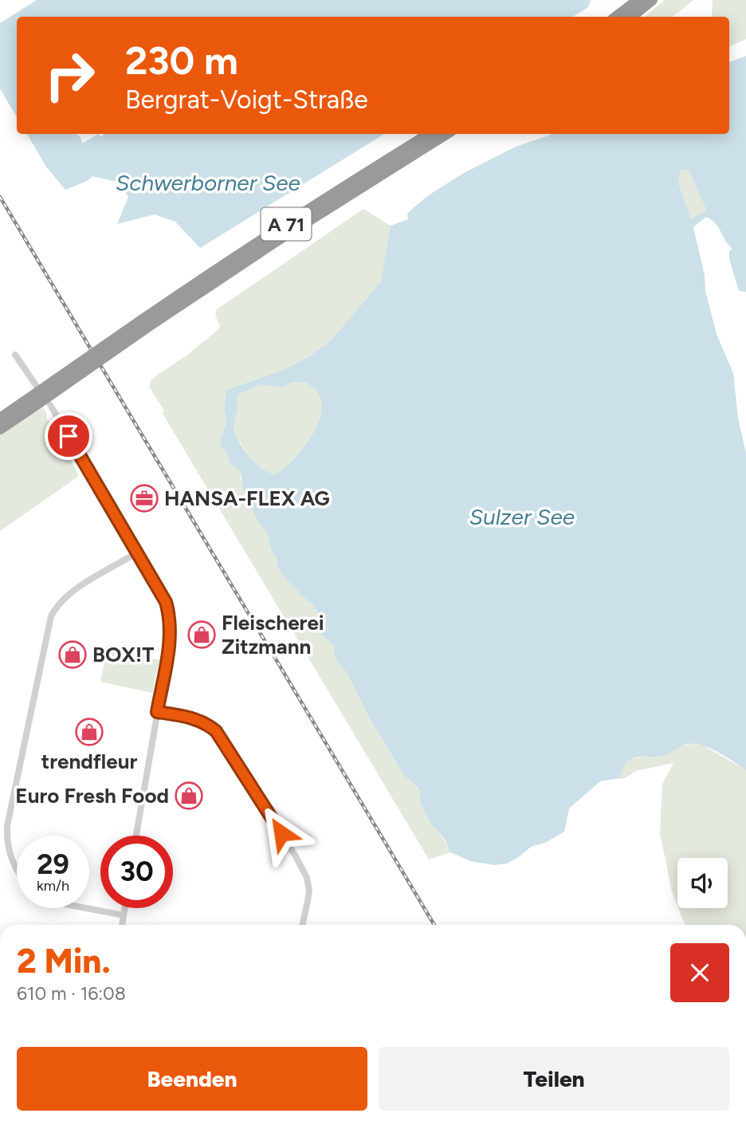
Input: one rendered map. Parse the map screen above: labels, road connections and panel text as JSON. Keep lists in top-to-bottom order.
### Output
{
  "streets": {
    "highway": ["A 71"]
  },
  "water": ["Schwerborner See", "Sulzer See"],
  "places": {
    "office": ["HANSA-FLEX AG"],
    "shop": [
      "Fleischerei Zitzmann",
      "BOX!T",
      "trendfleur",
      "Euro Fresh Food"
    ]
  },
  "page": {
    "turn": ["230 m", "Bergrat-Voigt-Straße"],
    "speed": "29 km/h",
    "limit": "30",
    "heading": ["2 Min.", "610 m · 16:08"],
    "buttons": ["Beenden", "Teilen"]
  }
}
